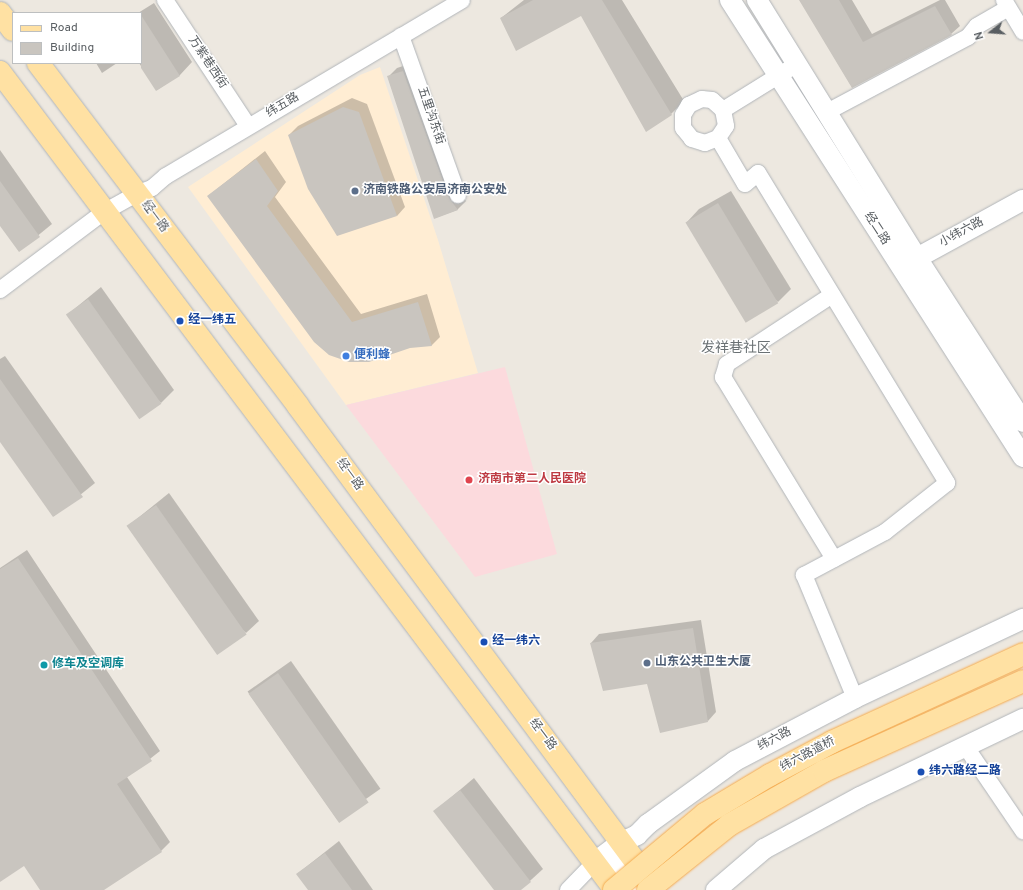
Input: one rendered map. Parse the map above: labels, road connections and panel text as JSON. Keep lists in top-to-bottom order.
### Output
{
  "streets": {
    "main road": ["经一路", "纬六路道桥"],
    "street": [
      "万紫巷西街",
      "纬五路",
      "五里沟东街",
      "经二路",
      "小纬六路",
      "纬六路"
    ]
  },
  "crossings": [
    ["万紫巷西街", "纬五路"],
    ["纬五路", "五里沟东街"],
    ["纬五路", "经一路"],
    ["经一路", "纬六路"],
    ["经二路", "小纬六路"]
  ],
  "districts": ["发祥巷社区"],
  "places": [
    "济南铁路公安局济南公安处",
    "经一纬五",
    "便利蜂",
    "济南市第二人民医院",
    "经一纬六",
    "山东公共卫生大厦",
    "修车及空调库",
    "纬六路经二路"
  ],
  "legend": ["Road", "Building"],
  "north": "left"
}
